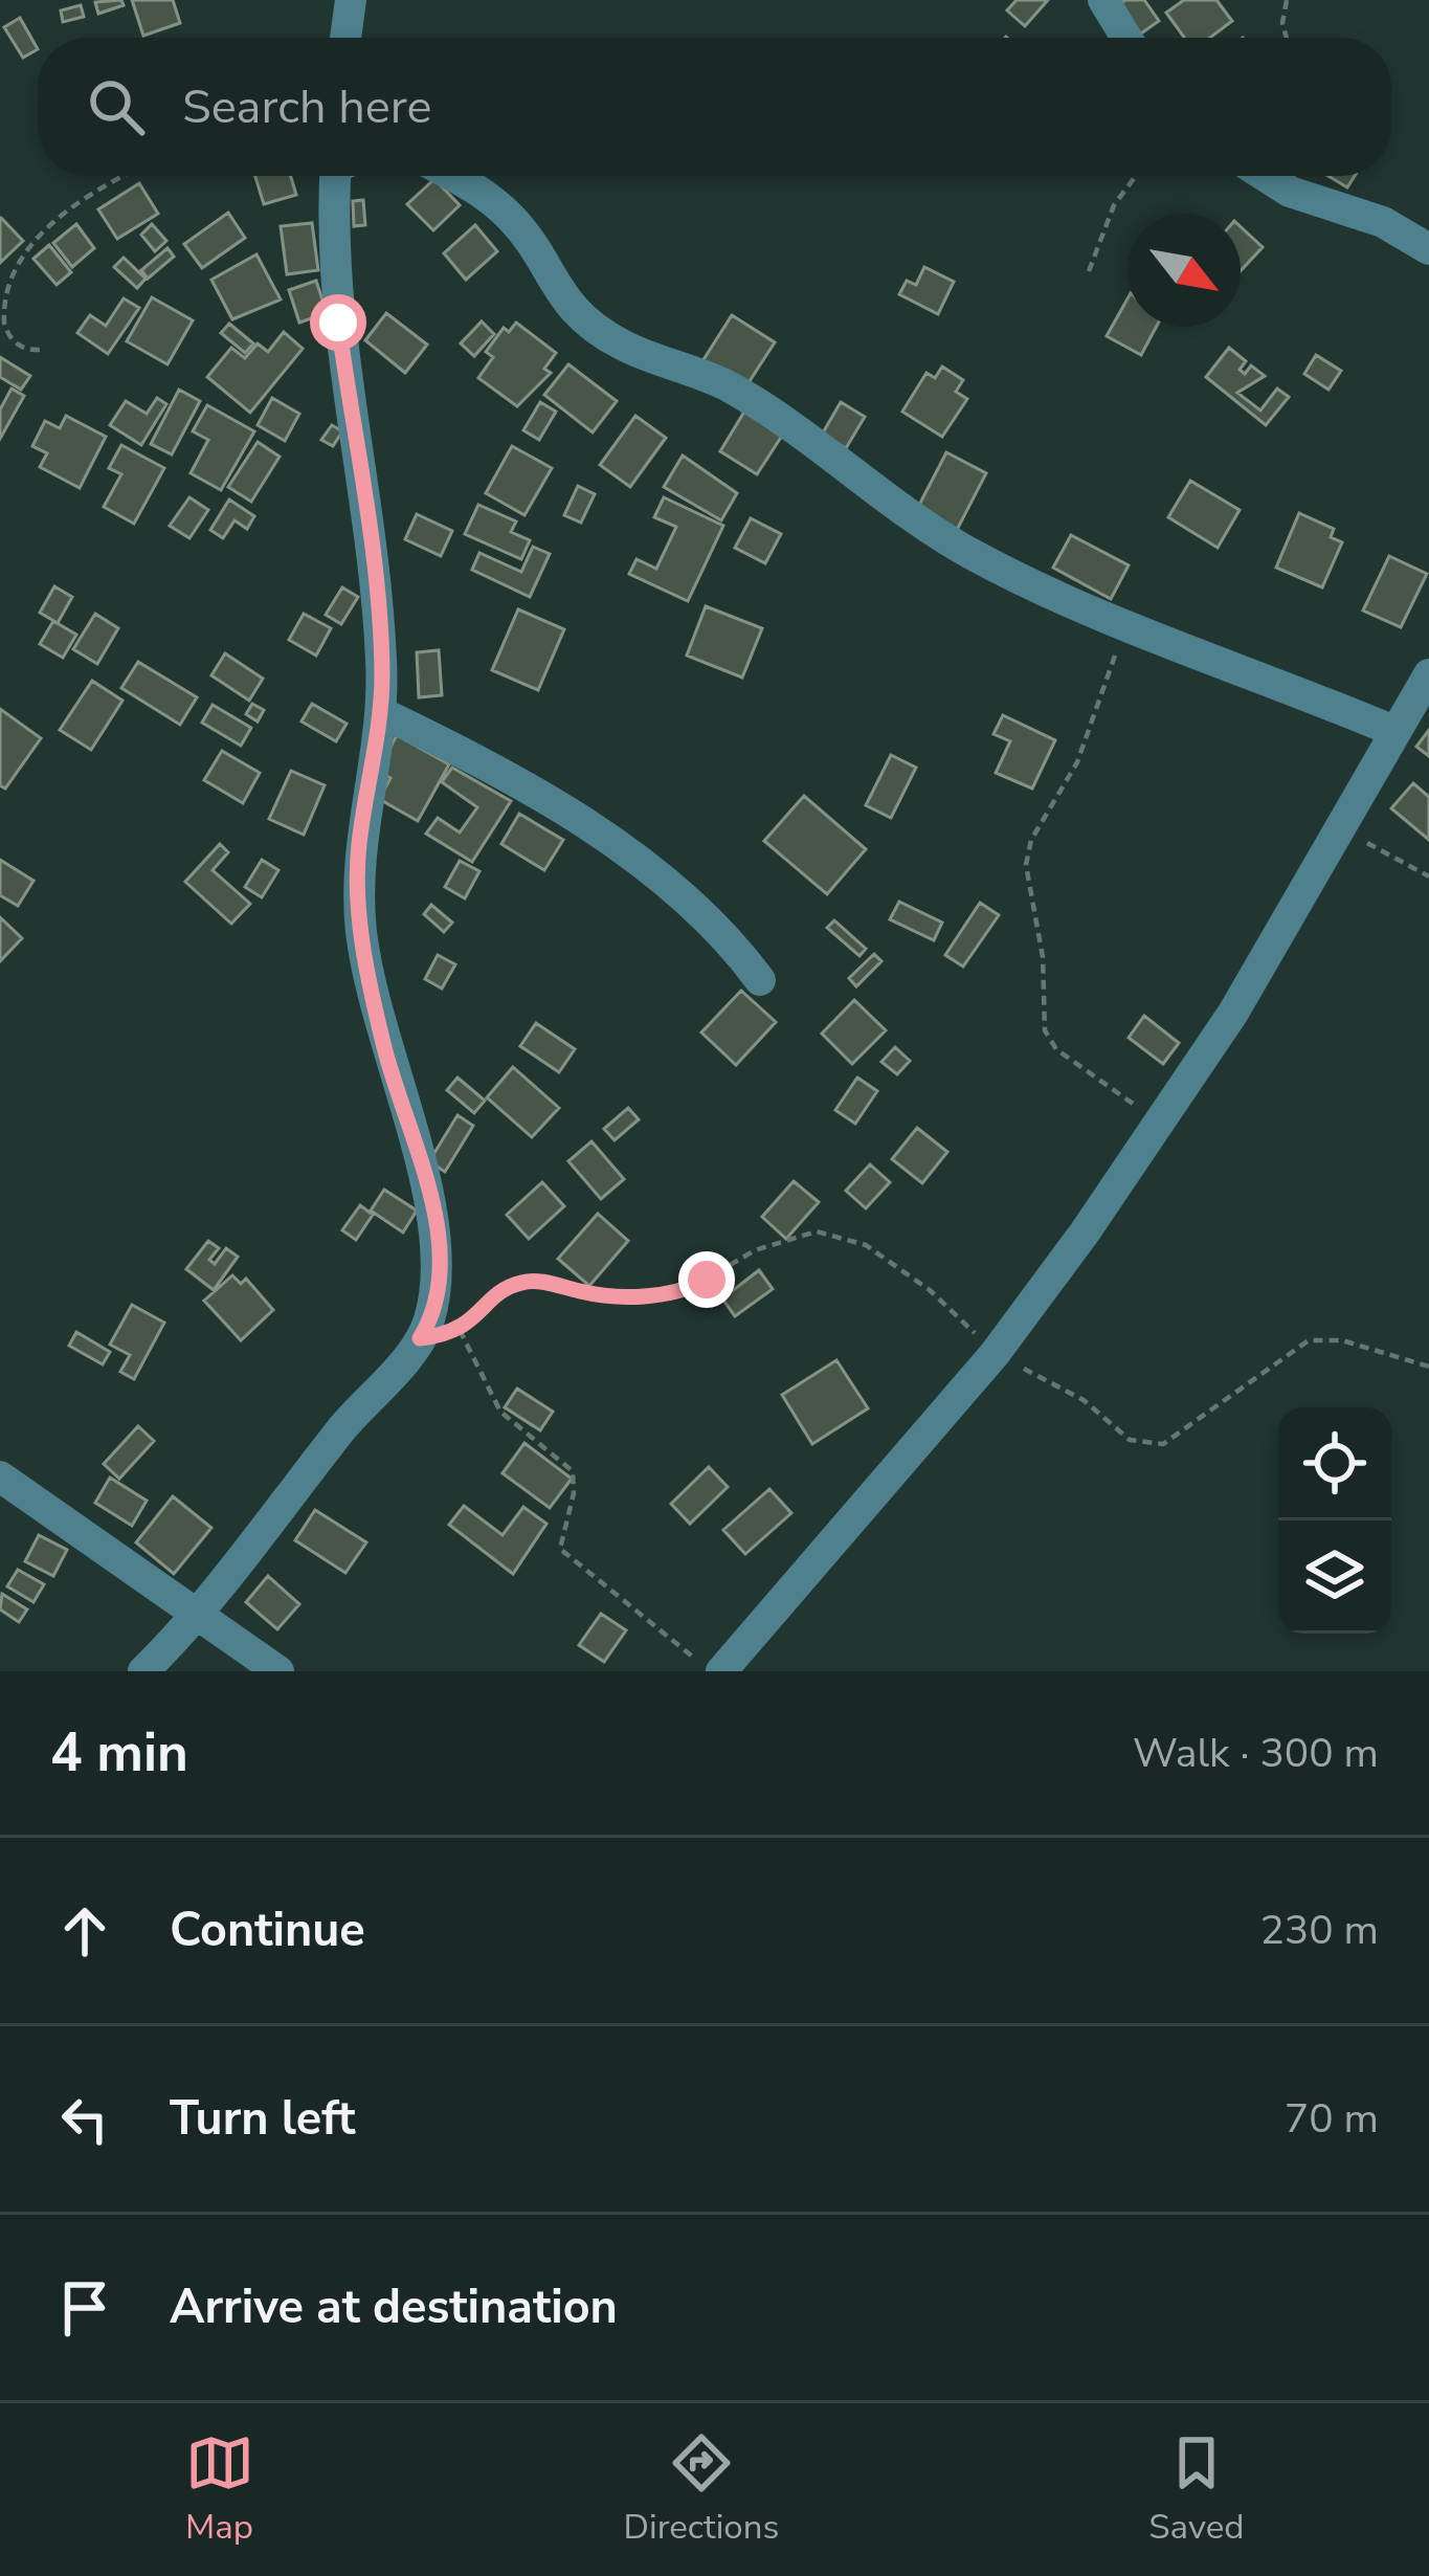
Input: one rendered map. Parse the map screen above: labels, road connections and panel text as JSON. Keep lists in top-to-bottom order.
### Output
{
  "north": "bottom right",
  "page": {
    "search": "Search here",
    "heading": ["4 min", "Walk · 300 m"],
    "list": [
      ["Continue", "230 m"],
      ["Turn left", "70 m"],
      "Arrive at destination"
    ],
    "nav": ["Map", "Directions", "Saved"]
  }
}
